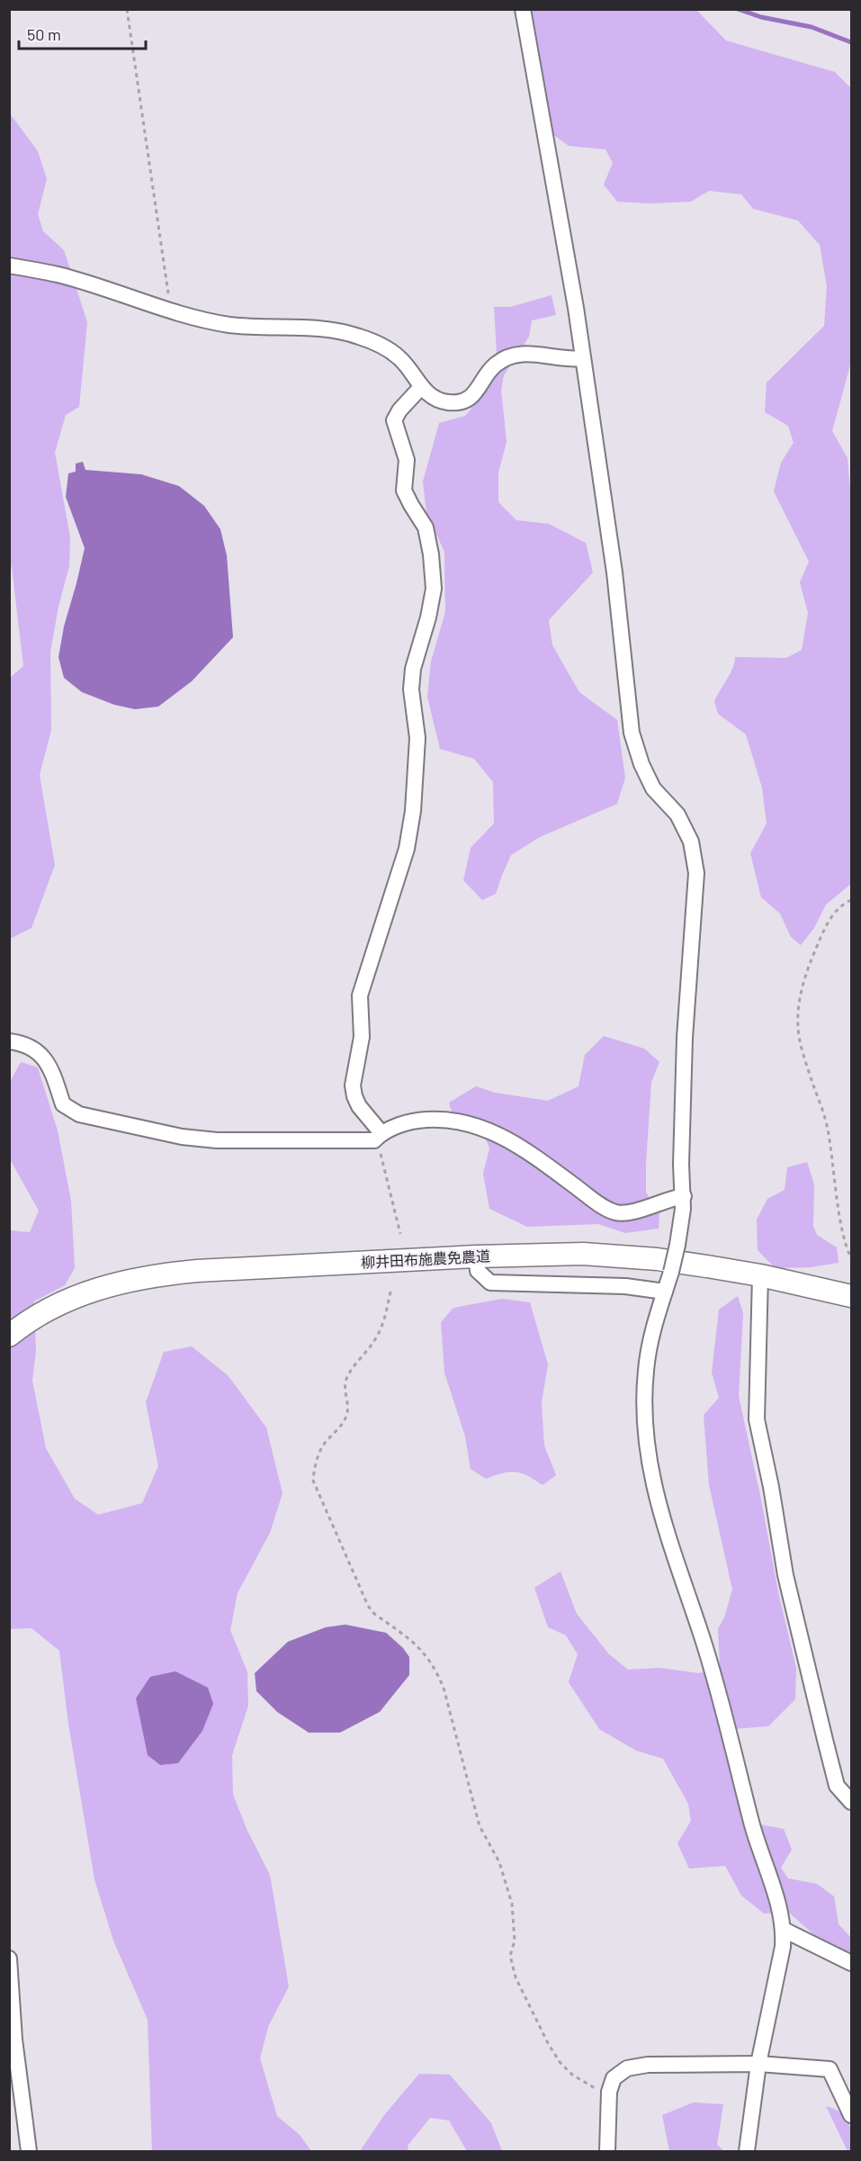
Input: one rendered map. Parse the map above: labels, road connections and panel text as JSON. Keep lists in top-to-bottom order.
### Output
{
  "streets": {
    "street": ["柳井田布施農免農道"]
  },
  "scale_bar": "50 m"
}
